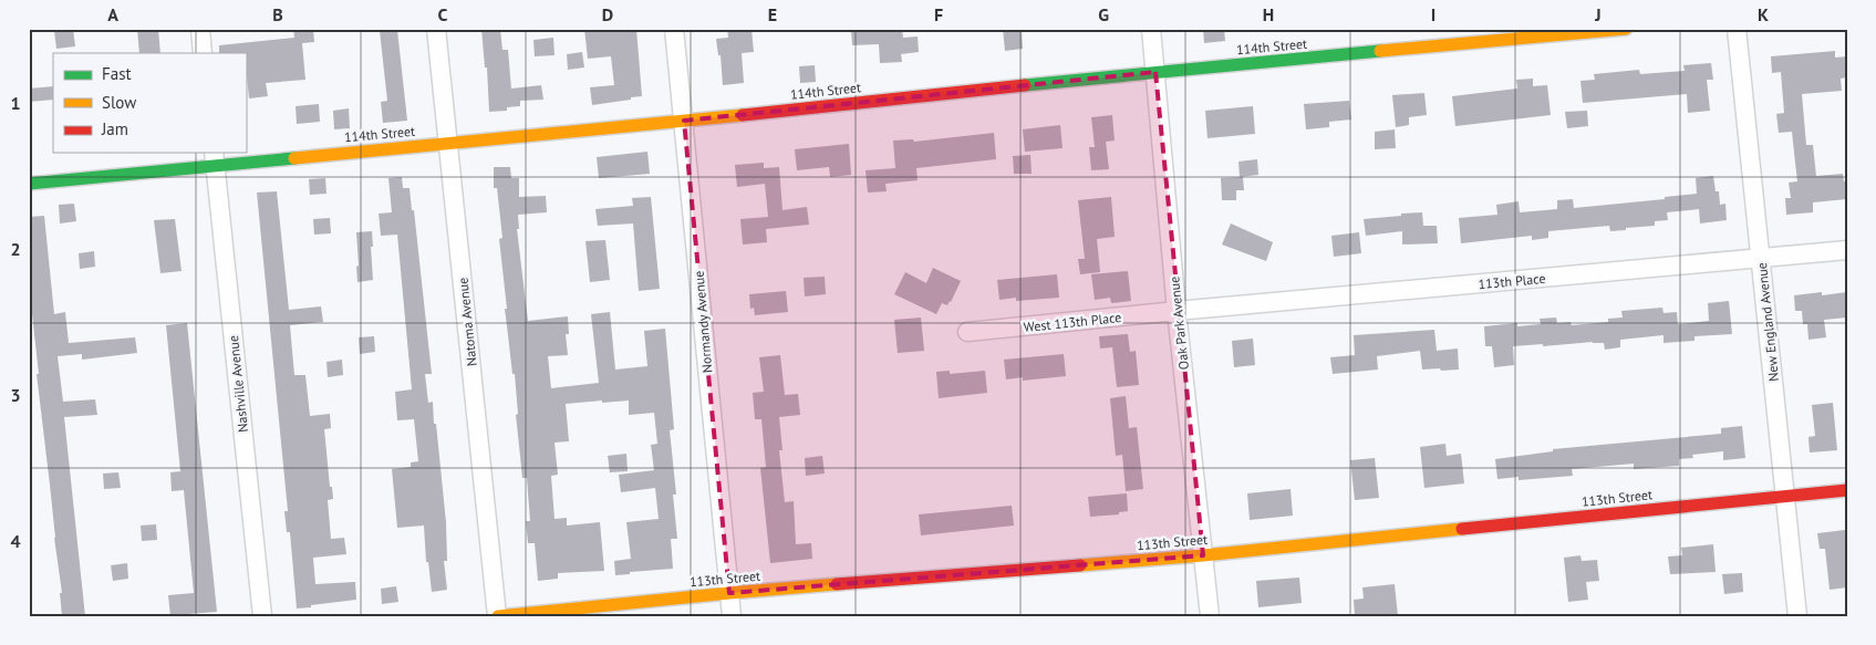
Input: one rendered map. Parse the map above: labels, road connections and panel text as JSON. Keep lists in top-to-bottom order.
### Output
{
  "streets": {
    "street": [
      "114th Street",
      "113th Place",
      "Natoma Avenue",
      "Normandy Avenue",
      "West 113th Place",
      "New England Avenue",
      "Oak Park Avenue",
      "Nashville Avenue",
      "113th Street"
    ]
  },
  "crossings": [
    ["114th Street", "Natoma Avenue"],
    ["114th Street", "Normandy Avenue"],
    ["114th Street", "Oak Park Avenue"],
    ["114th Street", "Nashville Avenue"],
    ["113th Place", "West 113th Place"],
    ["113th Place", "New England Avenue"],
    ["113th Place", "Oak Park Avenue"],
    ["Natoma Avenue", "113th Street"],
    ["Normandy Avenue", "113th Street"],
    ["West 113th Place", "Oak Park Avenue"],
    ["New England Avenue", "113th Street"],
    ["Oak Park Avenue", "113th Street"]
  ],
  "legend": ["Fast", "Slow", "Jam"],
  "grid": {
    "columns": [
      "A",
      "B",
      "C",
      "D",
      "E",
      "F",
      "G",
      "H",
      "I",
      "J",
      "K"
    ],
    "rows": [
      "1",
      "2",
      "3",
      "4"
    ]
  }
}
